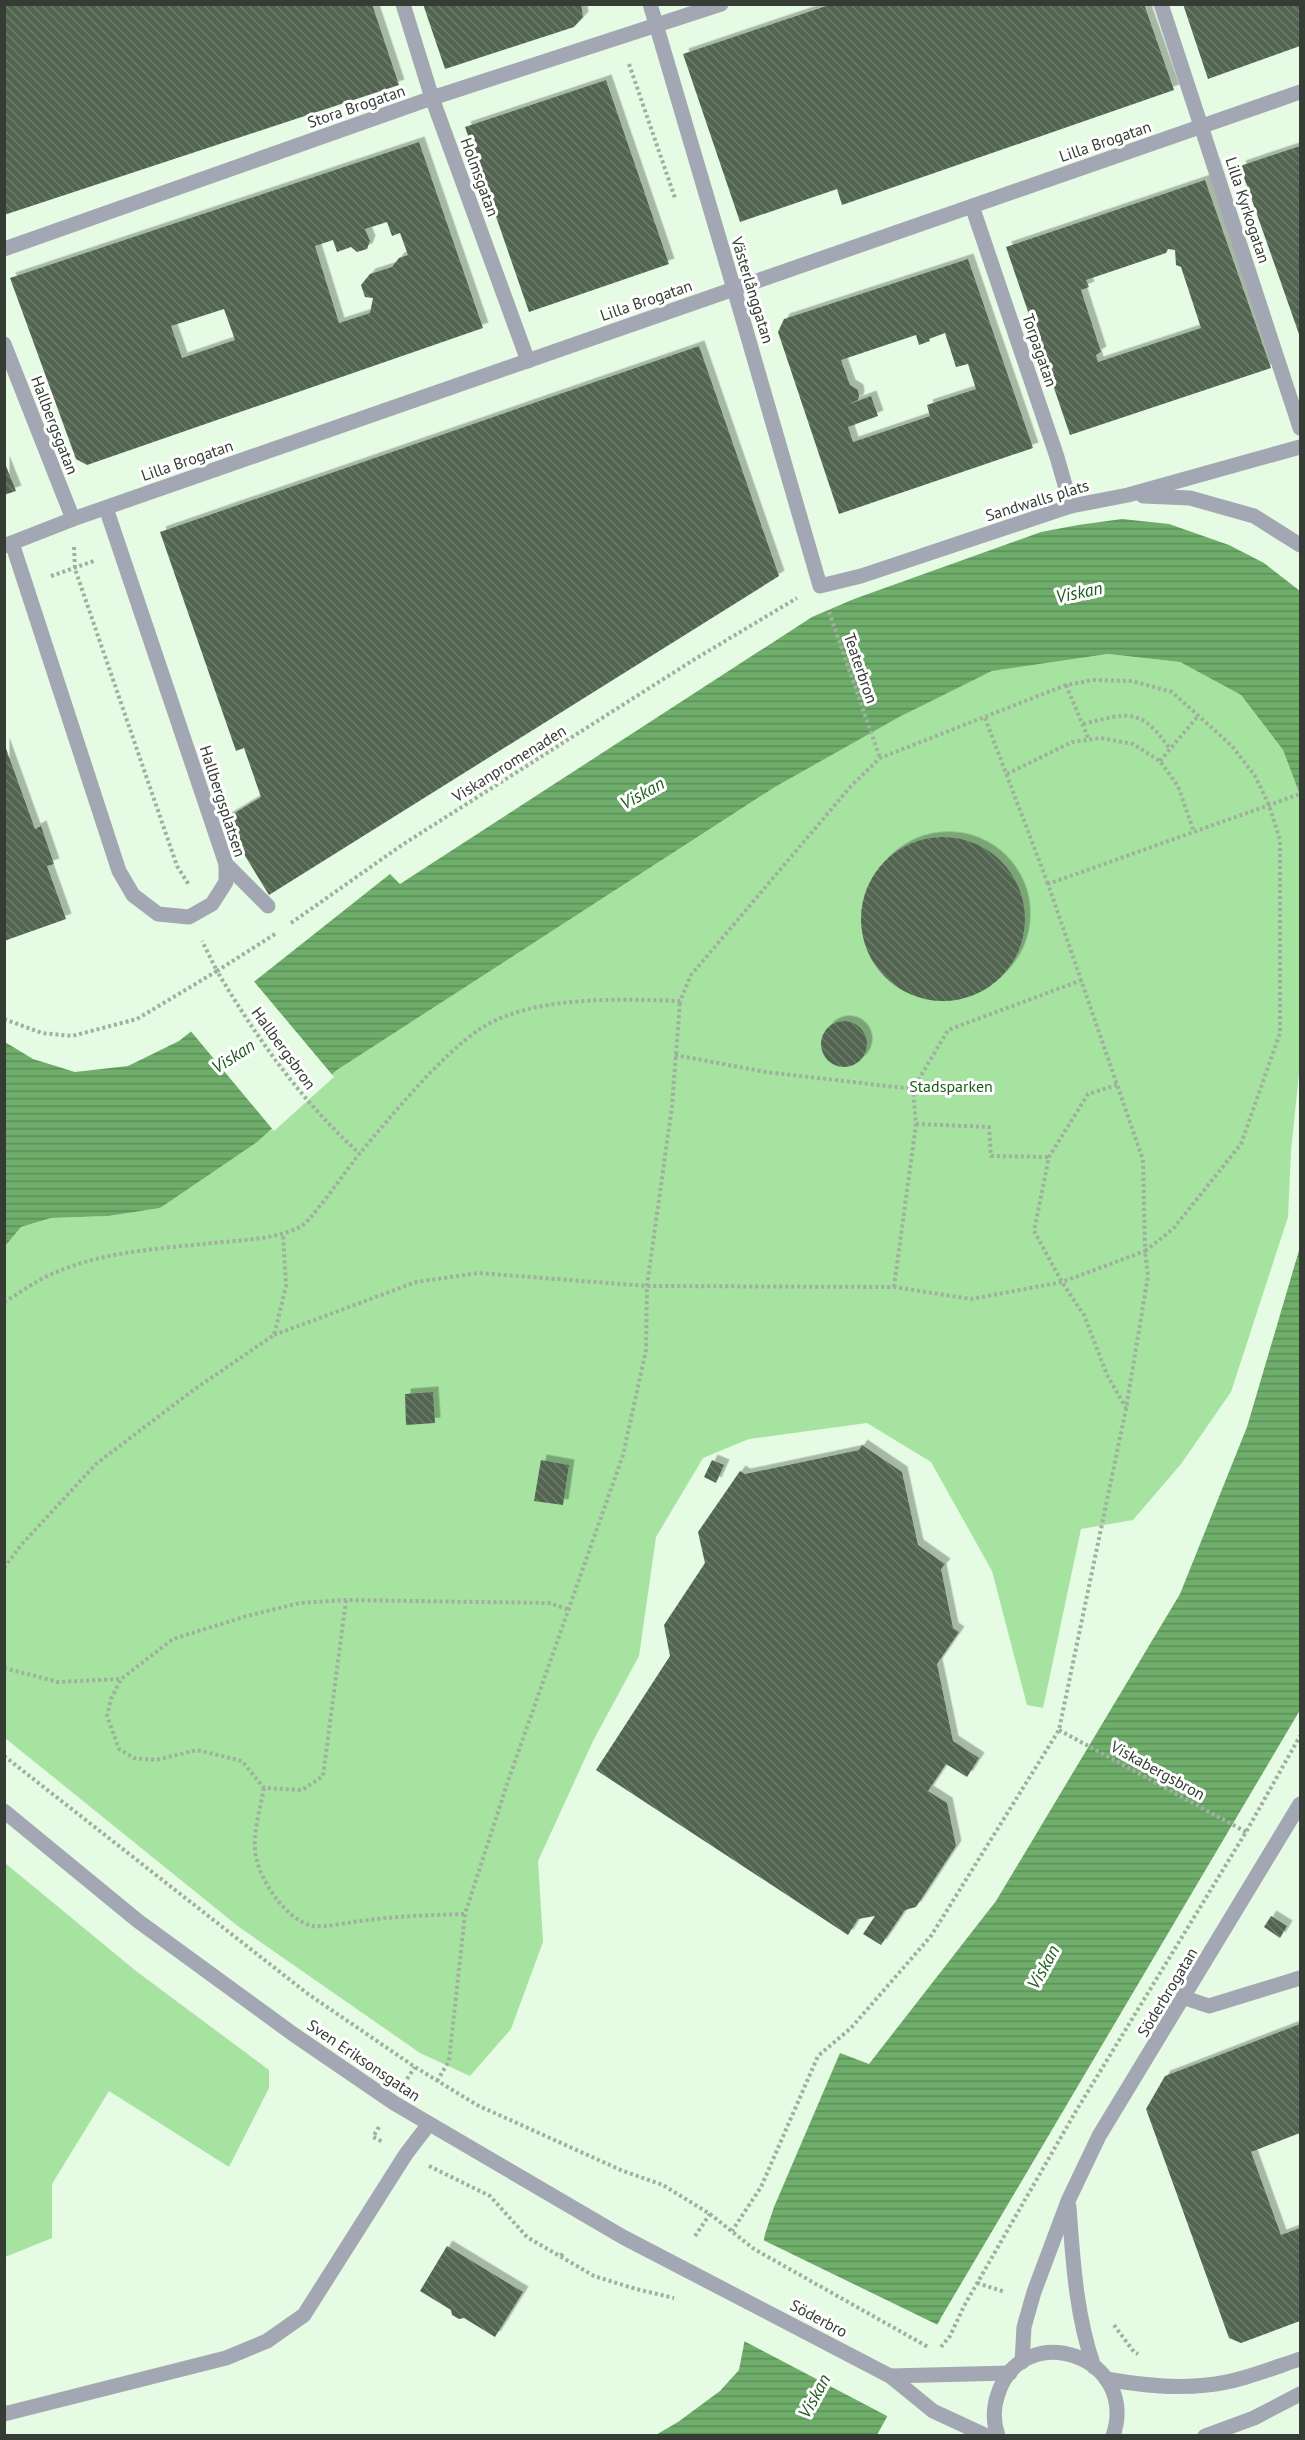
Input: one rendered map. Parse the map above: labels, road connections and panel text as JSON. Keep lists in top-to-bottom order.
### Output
{
  "streets": {
    "street": [
      "Stora Brogatan",
      "Lilla Brogatan",
      "Holmsgatan",
      "Lilla Kyrkogatan",
      "Västerlånggatan",
      "Torpagatan",
      "Hallbergsgatan",
      "Sandwalls plats",
      "Hallbergsplatsen",
      "Söderbrogatan",
      "Sven Eriksonsgatan",
      "Söderbro"
    ],
    "path": [
      "Teaterbron",
      "Viskanpromenaden",
      "Hallbergsbron",
      "Viskabergsbron"
    ]
  },
  "crossings": [
    ["Stora Brogatan", "Holmsgatan"],
    ["Stora Brogatan", "Västerlånggatan"],
    ["Lilla Brogatan", "Holmsgatan"],
    ["Lilla Brogatan", "Lilla Kyrkogatan"],
    ["Lilla Brogatan", "Västerlånggatan"],
    ["Lilla Brogatan", "Torpagatan"],
    ["Lilla Brogatan", "Hallbergsgatan"],
    ["Lilla Brogatan", "Hallbergsplatsen"],
    ["Västerlånggatan", "Sandwalls plats"],
    ["Västerlånggatan", "Teaterbron"],
    ["Västerlånggatan", "Viskanpromenaden"],
    ["Torpagatan", "Sandwalls plats"],
    ["Sandwalls plats", "Teaterbron"],
    ["Sandwalls plats", "Viskanpromenaden"],
    ["Teaterbron", "Viskanpromenaden"],
    ["Sven Eriksonsgatan", "Söderbro"]
  ],
  "water": ["Viskan"],
  "parks": ["Stadsparken"]
}
